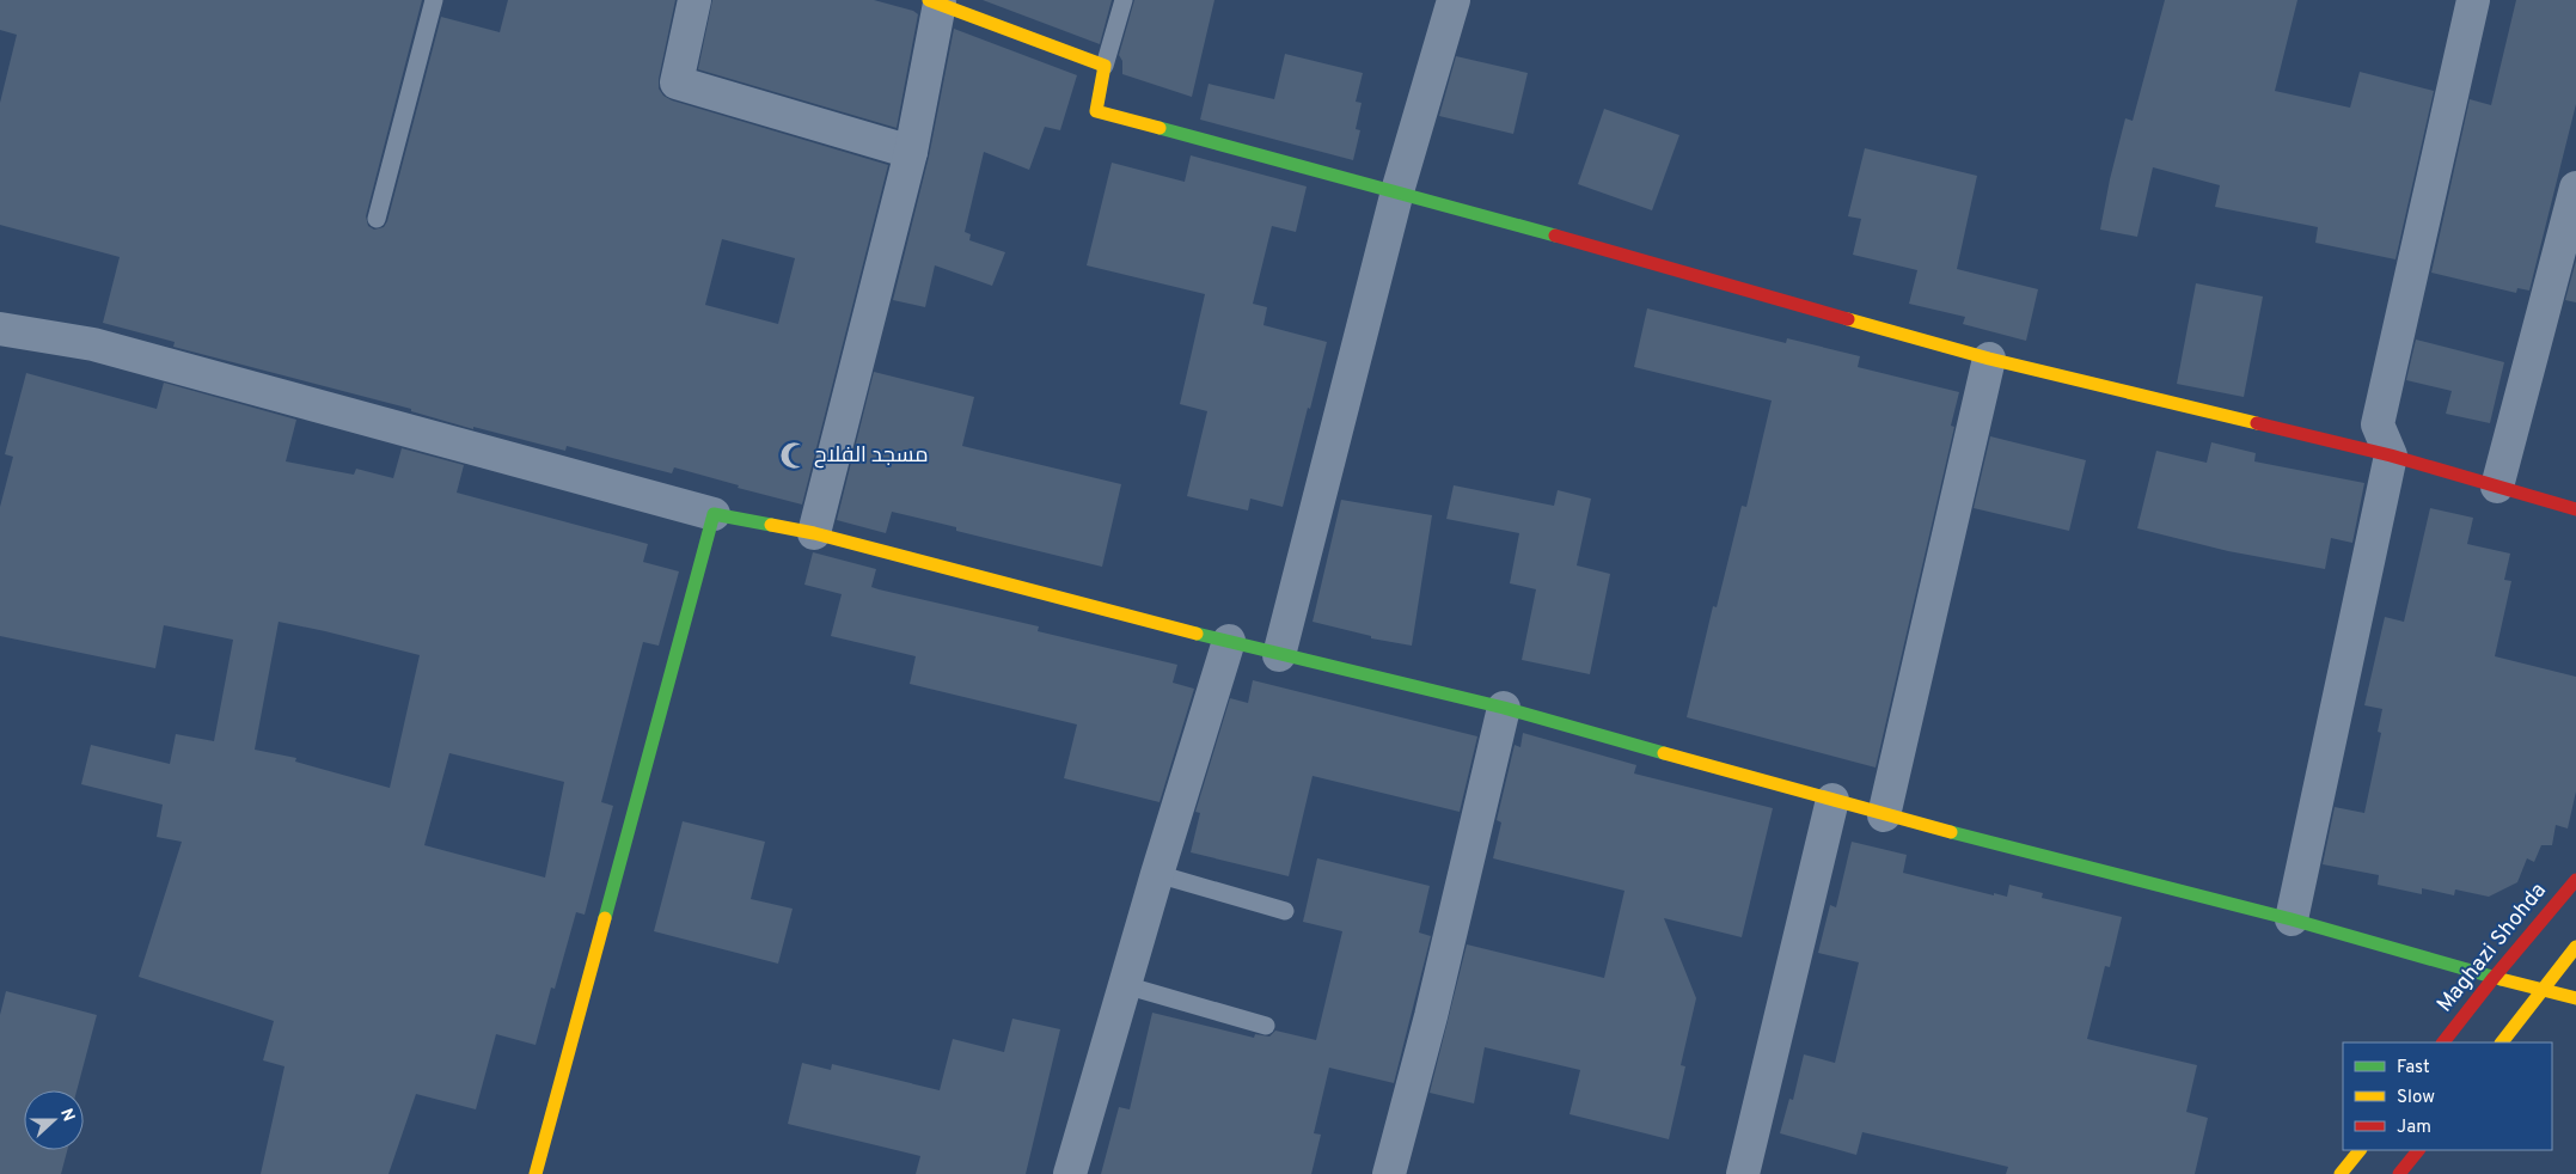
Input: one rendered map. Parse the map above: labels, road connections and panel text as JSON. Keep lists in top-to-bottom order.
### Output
{
  "streets": {
    "street": ["Maghazi Shohda"]
  },
  "places": {
    "mosque": ["مسجد الفلاح"]
  },
  "legend": ["Fast", "Slow", "Jam"],
  "north": "right"
}
